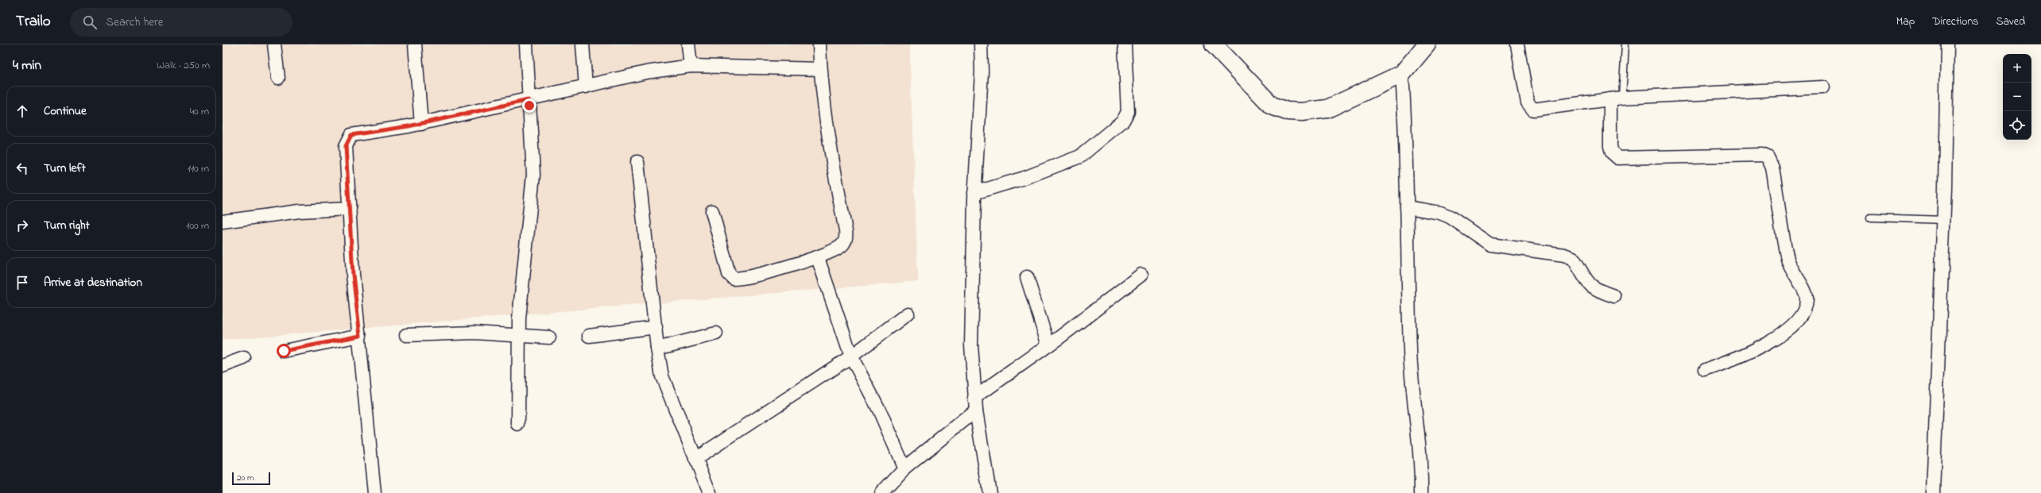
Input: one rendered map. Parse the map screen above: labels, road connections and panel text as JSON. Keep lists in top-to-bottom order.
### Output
{
  "scale_bar": "20 m",
  "page": {
    "header": "Trailo",
    "search": "Search here",
    "nav": ["Map", "Directions", "Saved"],
    "heading": ["4 min", "Walk · 250 m"],
    "map_buttons": ["+", "−"],
    "list": [
      ["Continue", "40 m"],
      ["Turn left", "110 m"],
      ["Turn right", "100 m"],
      "Arrive at destination"
    ],
    "scale": "20 m"
  }
}
